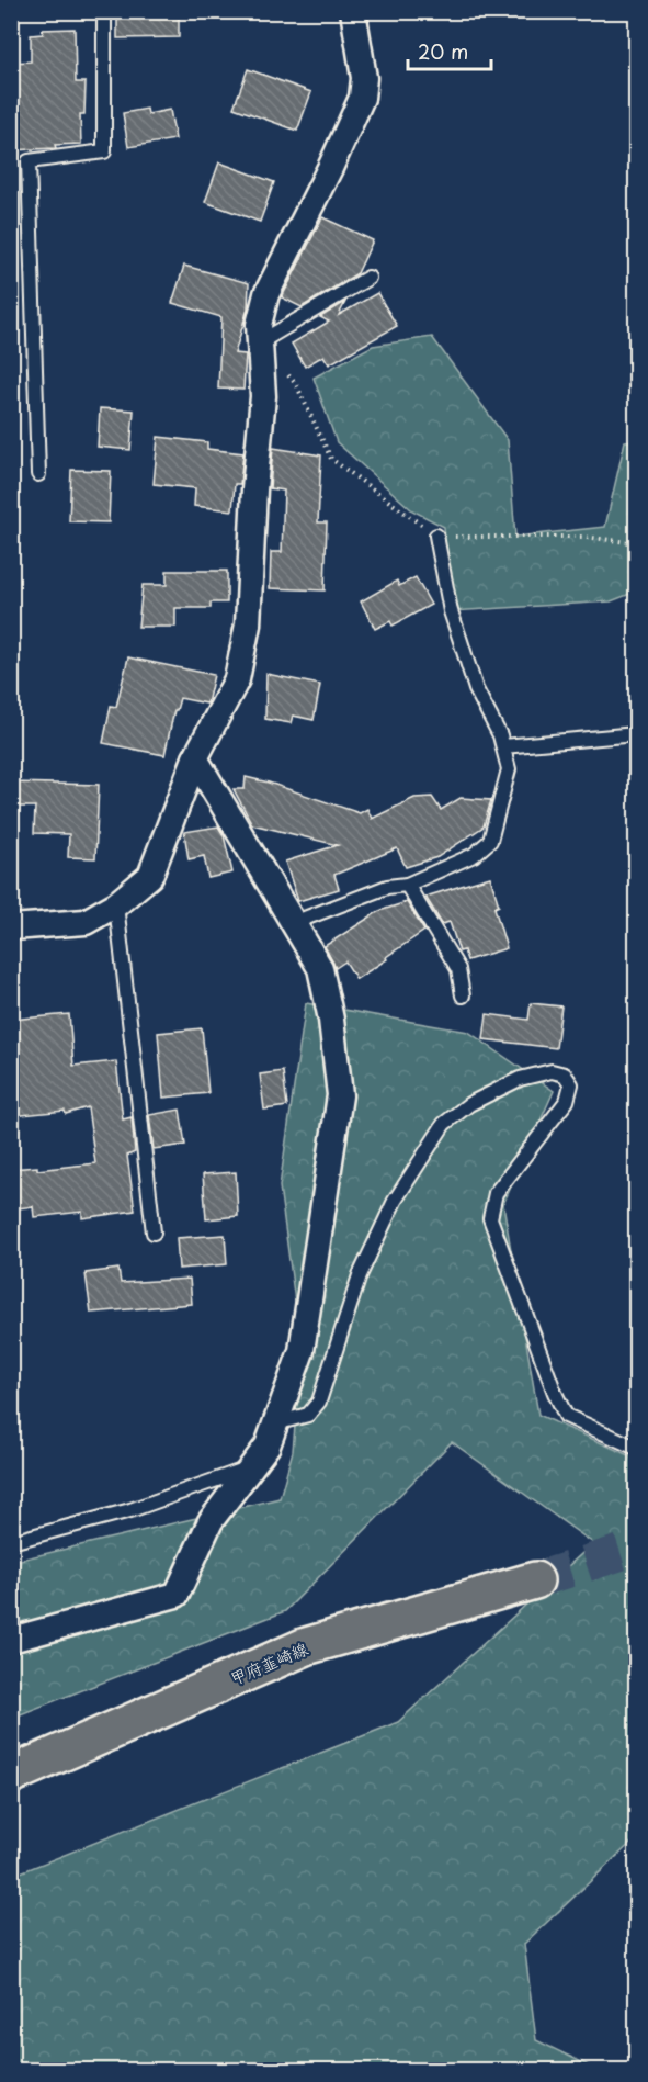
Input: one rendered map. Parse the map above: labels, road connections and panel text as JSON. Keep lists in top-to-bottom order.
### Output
{
  "streets": {
    "main road": ["甲府韮崎線"]
  },
  "scale_bar": "20 m"
}
